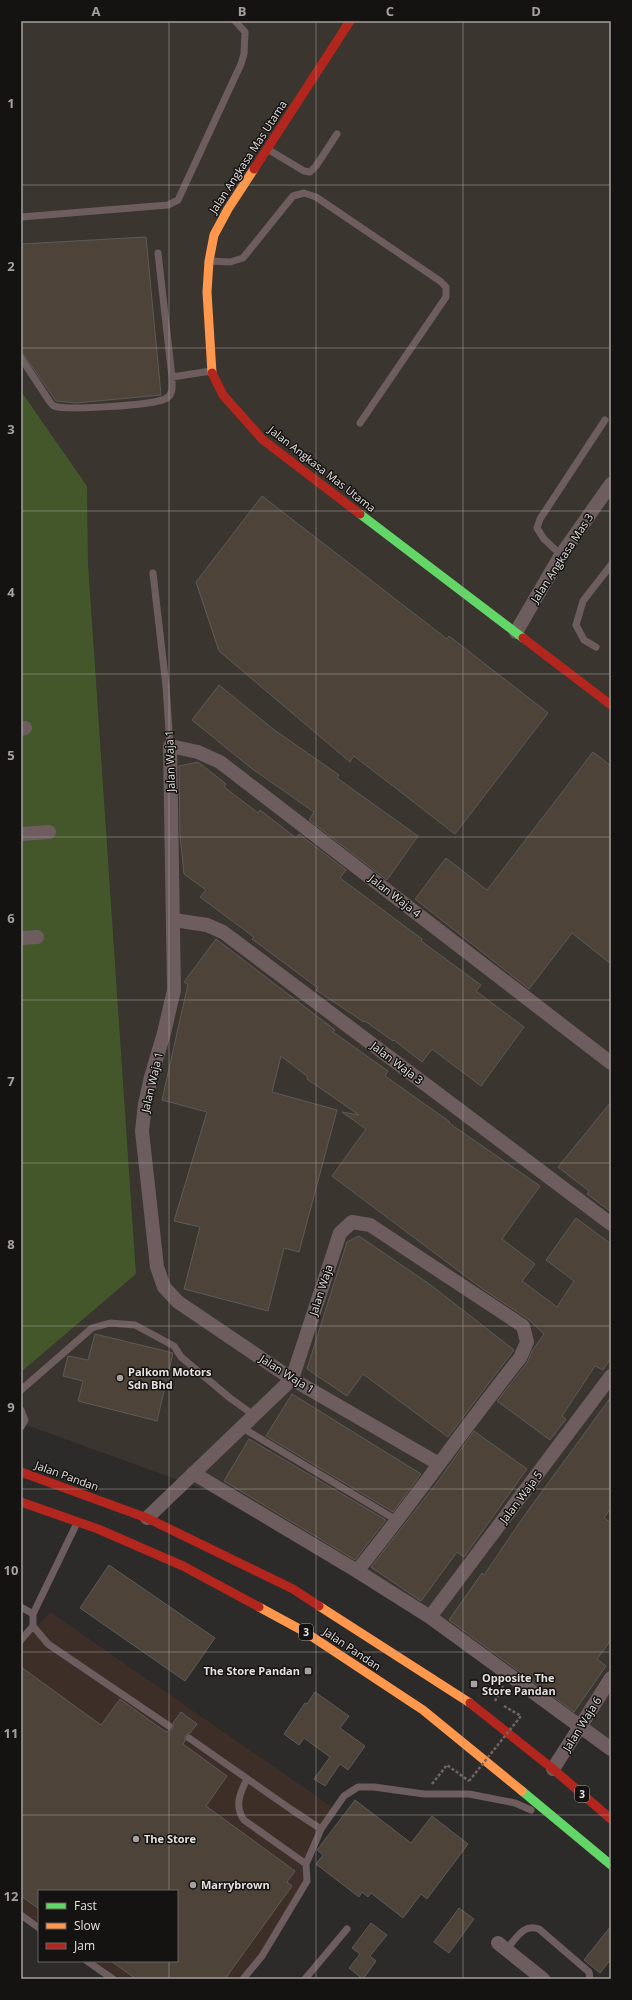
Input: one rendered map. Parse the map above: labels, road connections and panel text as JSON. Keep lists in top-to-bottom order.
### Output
{
  "streets": {
    "main road": ["Jalan Angkasa Mas Utama", "Jalan Pandan", "3"],
    "street": [
      "Jalan Angkasa Mas 3",
      "Jalan Waja 1",
      "Jalan Waja 4",
      "Jalan Waja 3",
      "Jalan Waja",
      "Jalan Waja 5",
      "Jalan Waja 6"
    ]
  },
  "crossings": [
    ["Jalan Angkasa Mas Utama", "Jalan Angkasa Mas 3"],
    ["Jalan Waja 1", "Jalan Waja 4"],
    ["Jalan Waja 1", "Jalan Waja 3"],
    ["Jalan Waja 1", "Jalan Waja"],
    ["Jalan Waja", "Jalan Pandan"],
    ["Jalan Pandan", "Jalan Waja 6"]
  ],
  "places": {
    "other": ["Palkom Motors Sdn Bhd", "The Store", "Marrybrown"],
    "transit": ["The Store Pandan", "Opposite The Store Pandan"]
  },
  "legend": ["Fast", "Slow", "Jam"],
  "grid": {
    "columns": [
      "A",
      "B",
      "C",
      "D"
    ],
    "rows": [
      "1",
      "2",
      "3",
      "4",
      "5",
      "6",
      "7",
      "8",
      "9",
      "10",
      "11",
      "12"
    ]
  }
}
